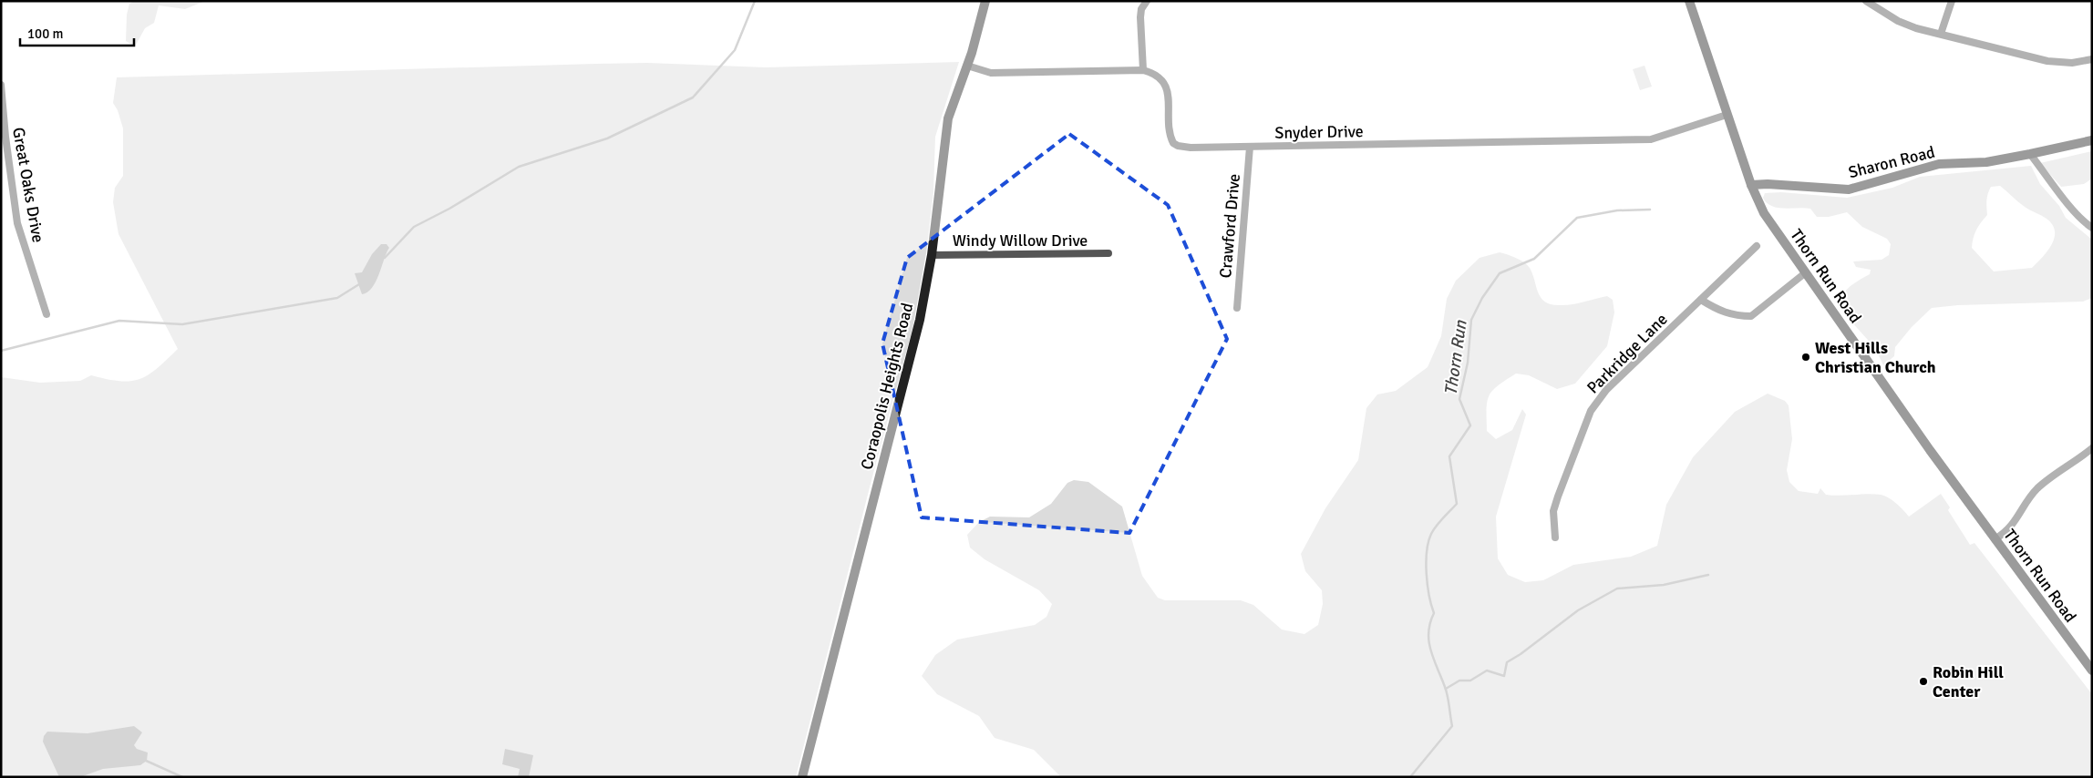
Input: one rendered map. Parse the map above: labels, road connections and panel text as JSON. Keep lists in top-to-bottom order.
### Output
{
  "streets": {
    "street": [
      "Snyder Drive",
      "Sharon Road",
      "Great Oaks Drive",
      "Crawford Drive",
      "Windy Willow Drive",
      "Thorn Run Road",
      "Parkridge Lane",
      "Coraopolis Heights Road"
    ]
  },
  "crossings": [
    ["Snyder Drive", "Crawford Drive"],
    ["Snyder Drive", "Thorn Run Road"],
    ["Sharon Road", "Thorn Run Road"],
    ["Windy Willow Drive", "Coraopolis Heights Road"]
  ],
  "water": ["Thorn Run"],
  "places": ["West Hills Christian Church", "Robin Hill Center"],
  "scale_bar": "100 m"
}
